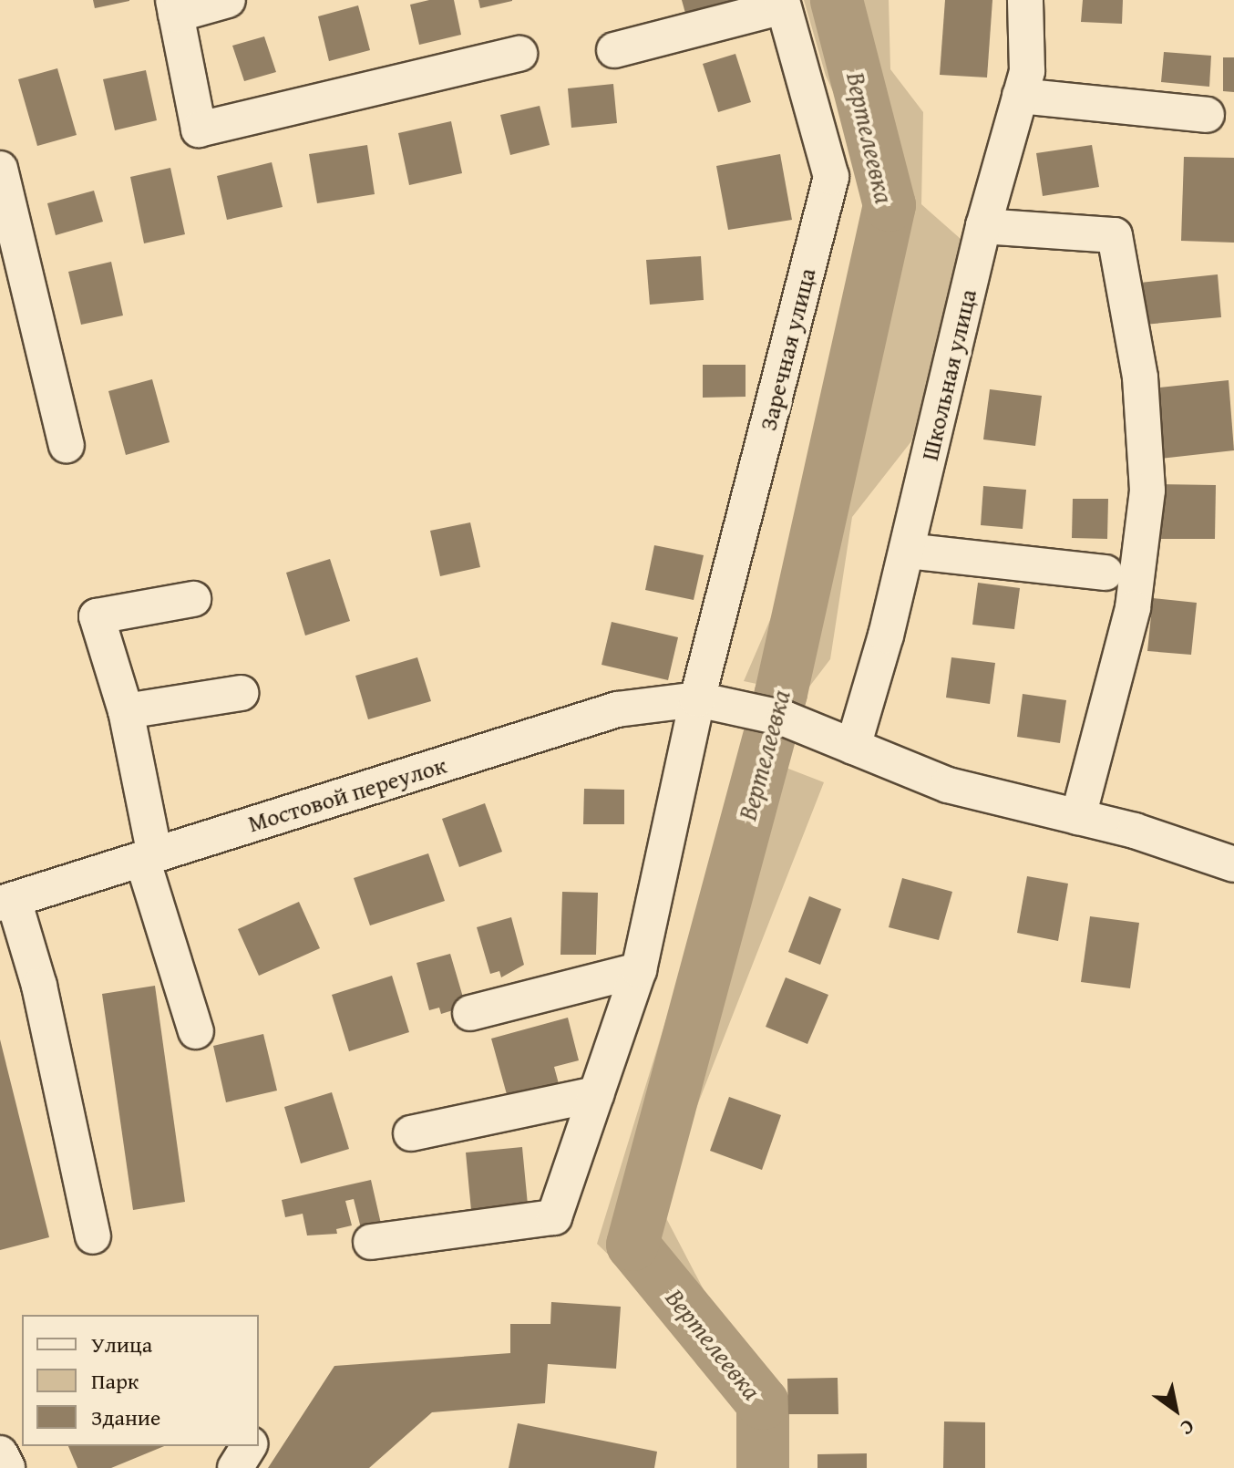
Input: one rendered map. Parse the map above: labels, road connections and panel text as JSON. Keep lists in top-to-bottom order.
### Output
{
  "streets": {
    "street": ["Заречная улица", "Школьная улица", "Мостовой переулок"]
  },
  "crossings": [
    ["Заречная улица", "Мостовой переулок"],
    ["Школьная улица", "Мостовой переулок"]
  ],
  "water": ["Вертелеевка"],
  "legend": ["Улица", "Парк", "Здание"],
  "north": "bottom right"
}
